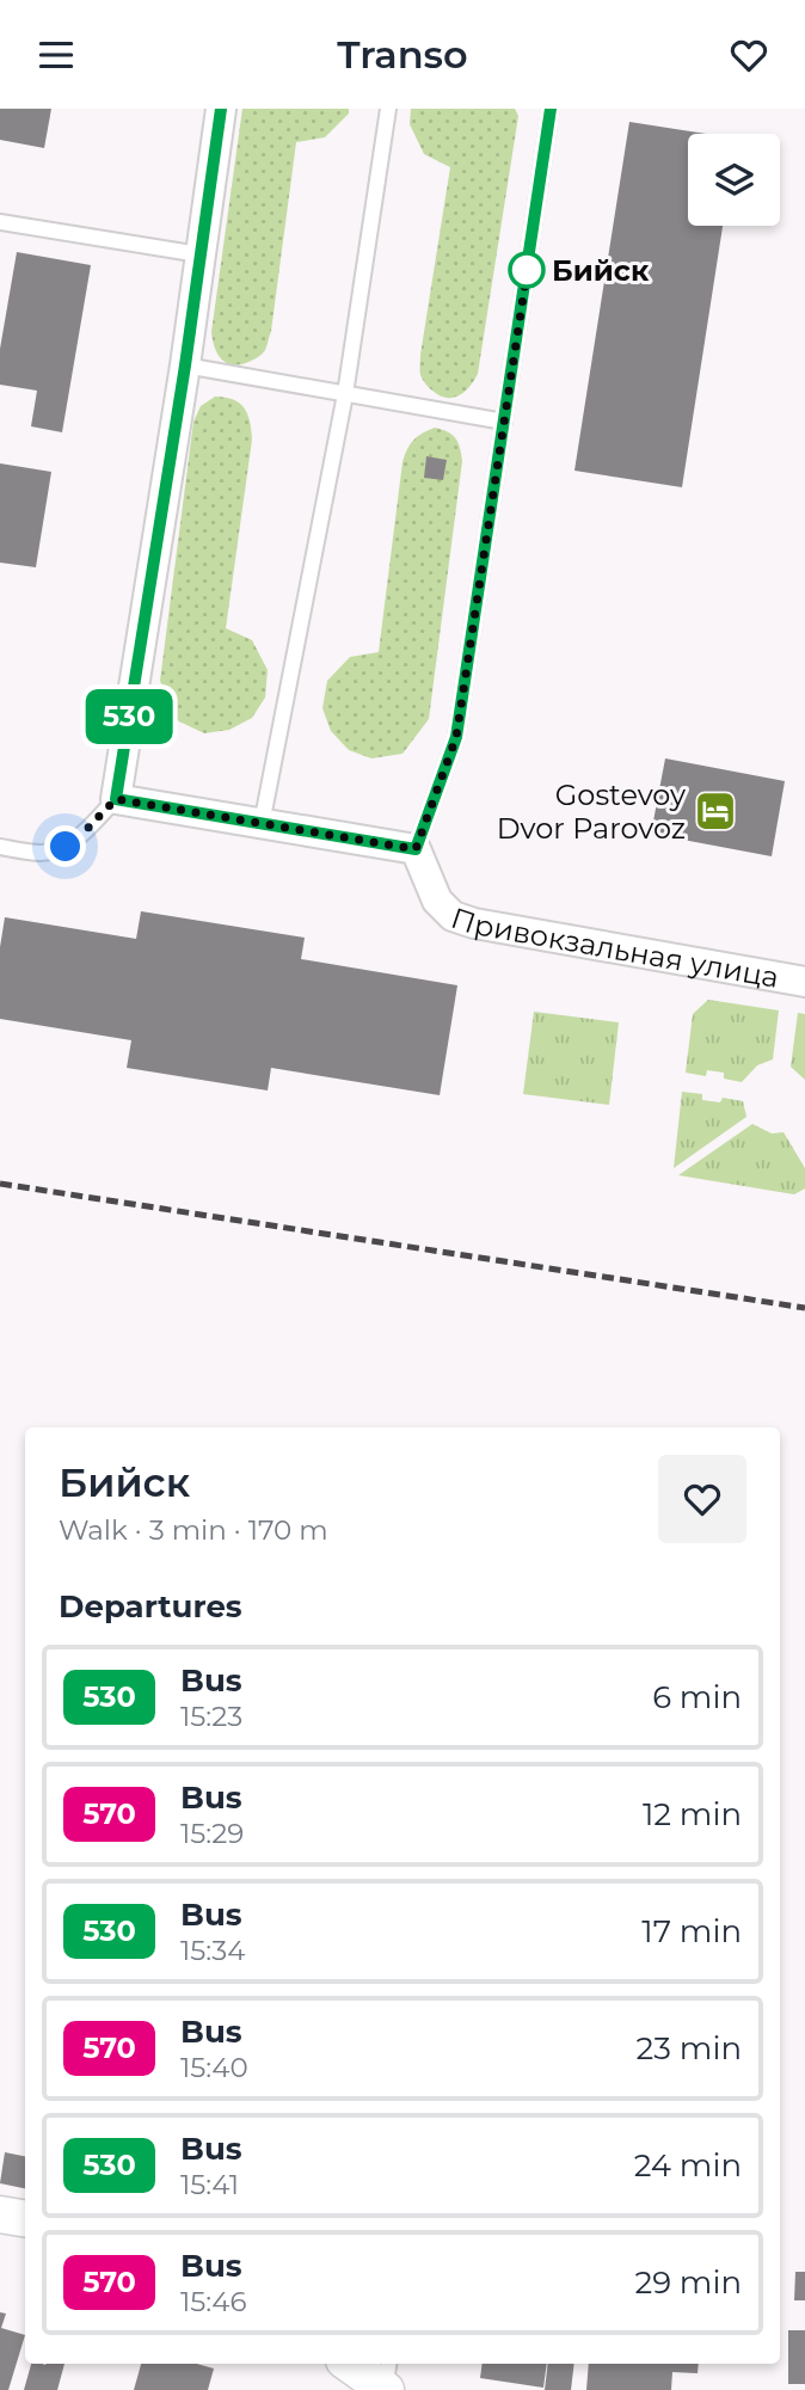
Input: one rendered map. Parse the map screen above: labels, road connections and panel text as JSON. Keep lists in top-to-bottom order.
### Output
{
  "streets": {
    "street": ["Привокзальная улица"]
  },
  "places": {
    "other": ["Бийск"],
    "hotel": ["Gostevoy Dvor Parovoz"]
  },
  "lines": ["bus line 530"],
  "page": {
    "header": "Transo",
    "on_map": "530",
    "heading": [
      ["Бийск", "Walk · 3 min · 170 m"],
      "Departures"
    ],
    "list": [
      {
        "mark": "530",
        "name": "Bus",
        "note": "15:23",
        "value": "6 min"
      },
      {
        "mark": "570",
        "name": "Bus",
        "note": "15:29",
        "value": "12 min"
      },
      {
        "mark": "530",
        "name": "Bus",
        "note": "15:34",
        "value": "17 min"
      },
      {
        "mark": "570",
        "name": "Bus",
        "note": "15:40",
        "value": "23 min"
      },
      {
        "mark": "530",
        "name": "Bus",
        "note": "15:41",
        "value": "24 min"
      },
      {
        "mark": "570",
        "name": "Bus",
        "note": "15:46",
        "value": "29 min"
      }
    ]
  }
}
